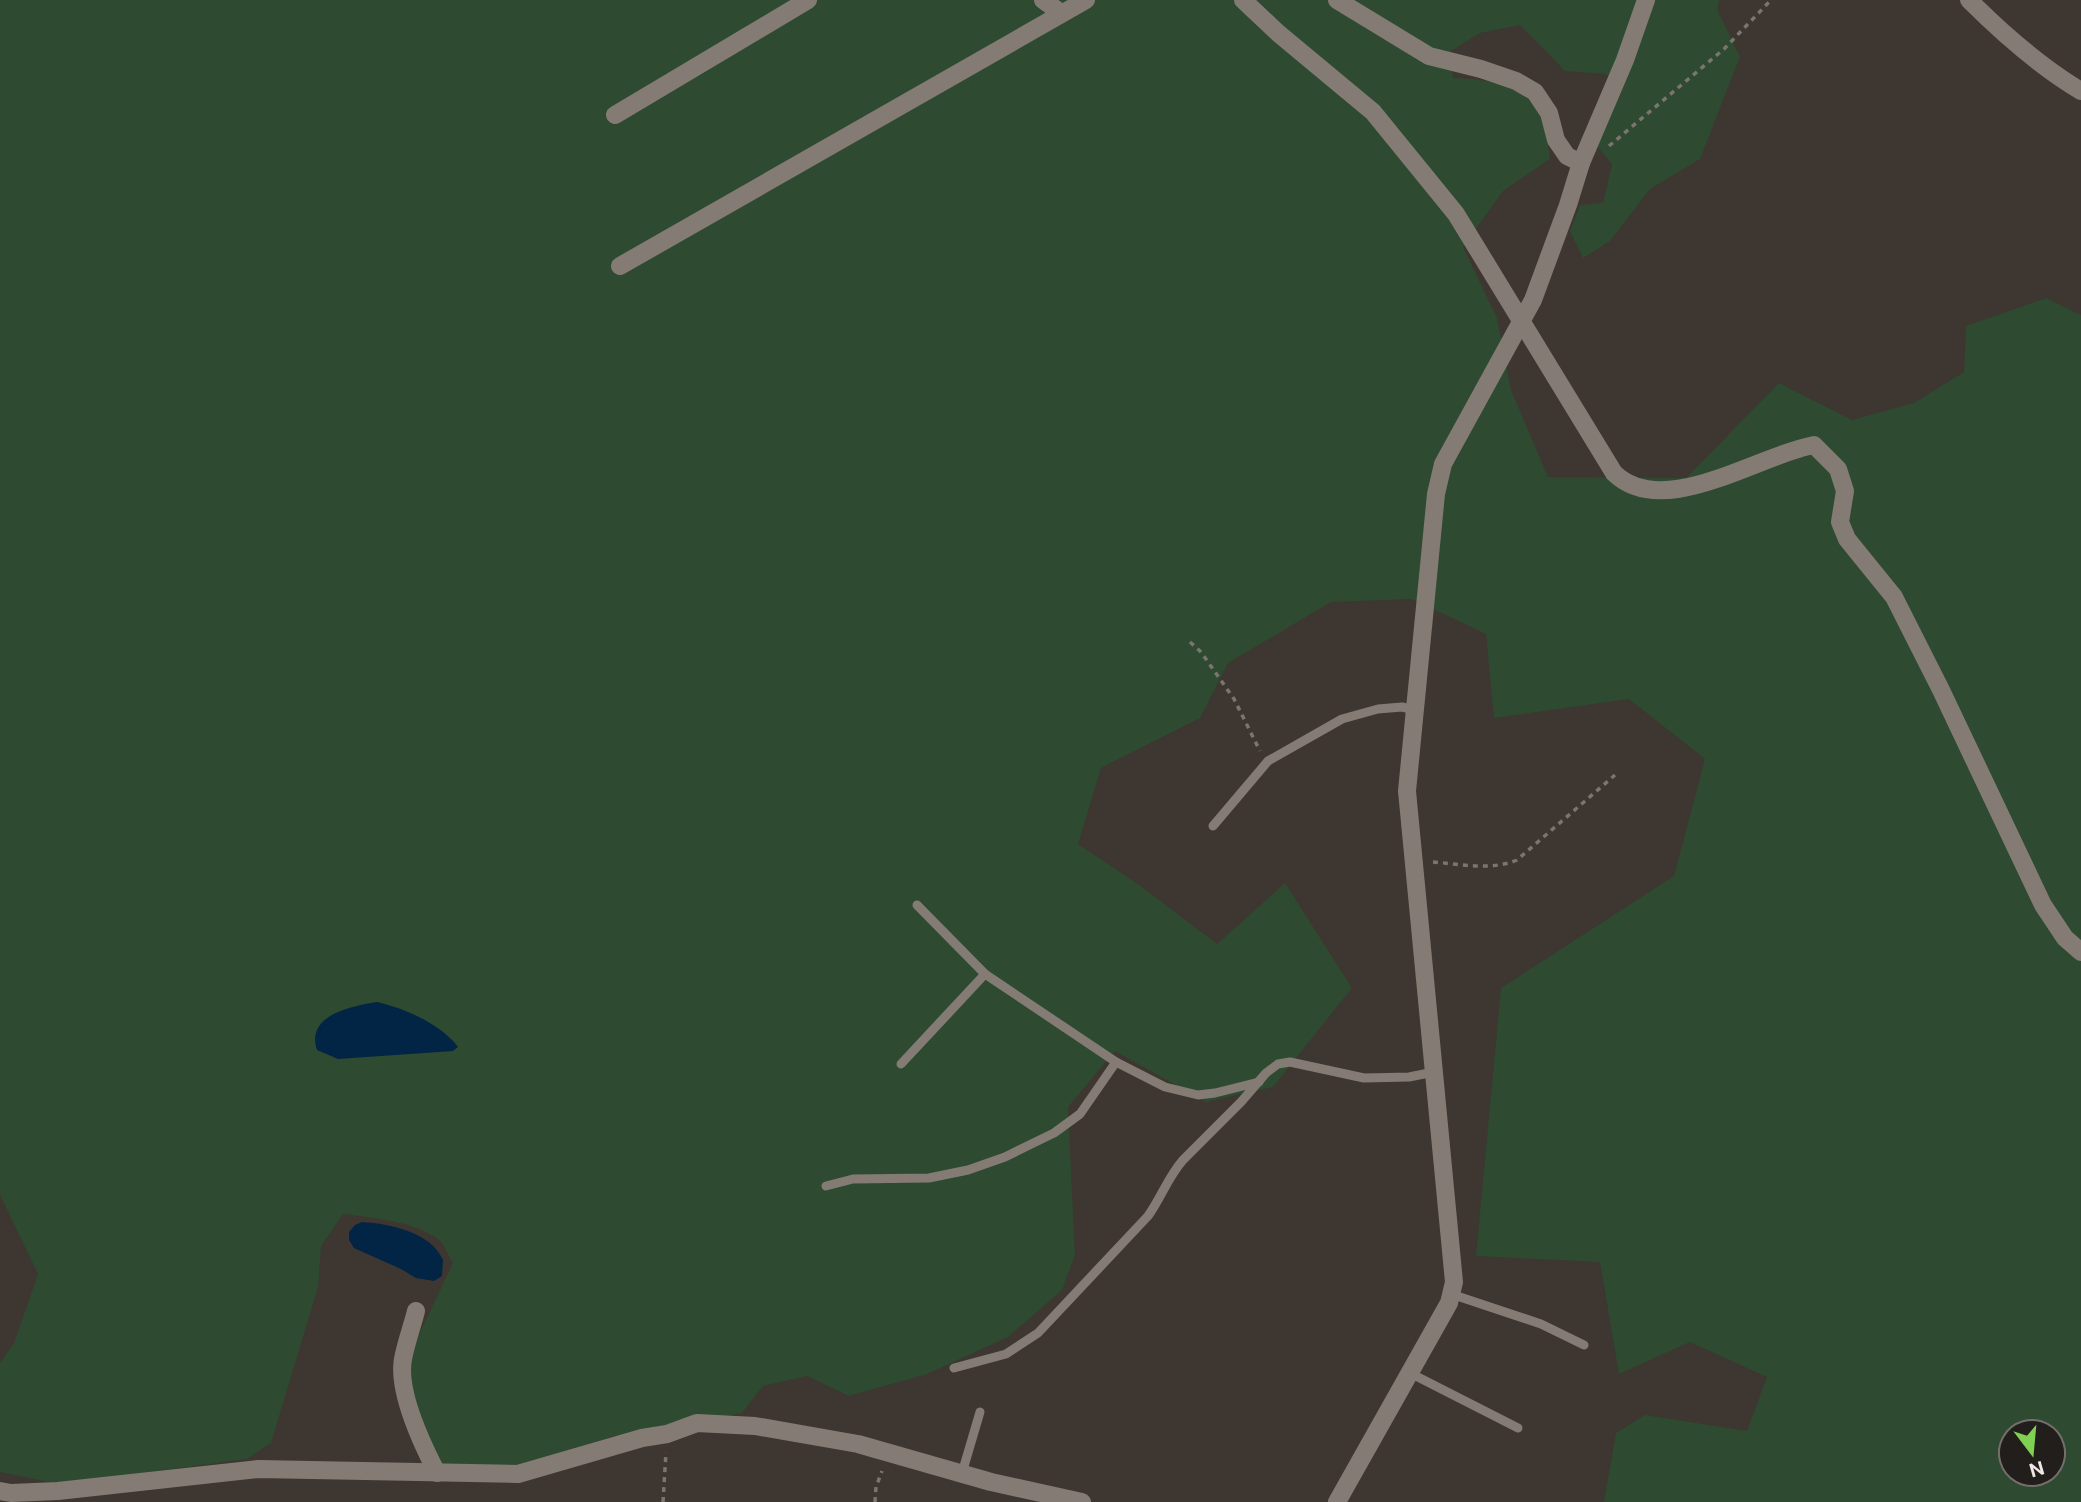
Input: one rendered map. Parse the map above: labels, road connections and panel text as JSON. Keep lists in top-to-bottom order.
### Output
{
  "north": "bottom"
}
